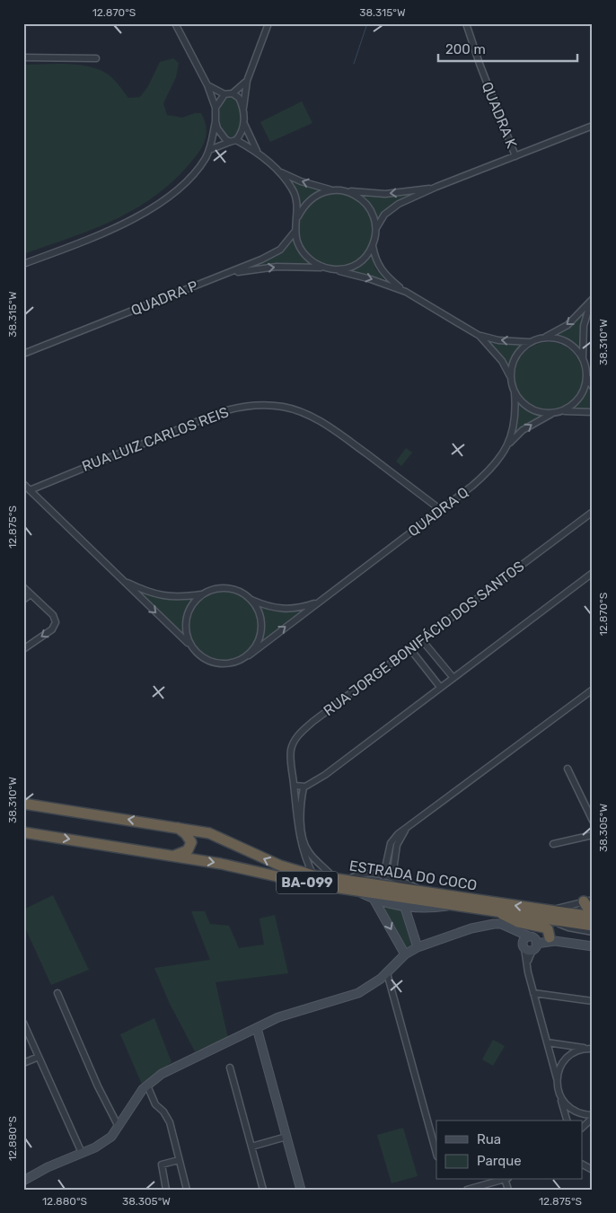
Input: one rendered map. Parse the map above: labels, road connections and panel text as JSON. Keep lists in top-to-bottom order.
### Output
{
  "streets": {
    "highway": ["ESTRADA DO COCO", "BA-099"],
    "street": [
      "QUADRA K",
      "QUADRA P",
      "RUA LUIZ CARLOS REIS",
      "QUADRA Q",
      "RUA JORGE BONIFÁCIO DOS SANTOS"
    ]
  },
  "crossings": [
    ["RUA LUIZ CARLOS REIS", "QUADRA Q"]
  ],
  "legend": ["Rua", "Parque"],
  "scale_bar": "200 m",
  "coordinates": [
    "12.870°S",
    "38.315°W",
    "38.310°W",
    "12.875°S",
    "38.305°W",
    "12.880°S"
  ]
}
